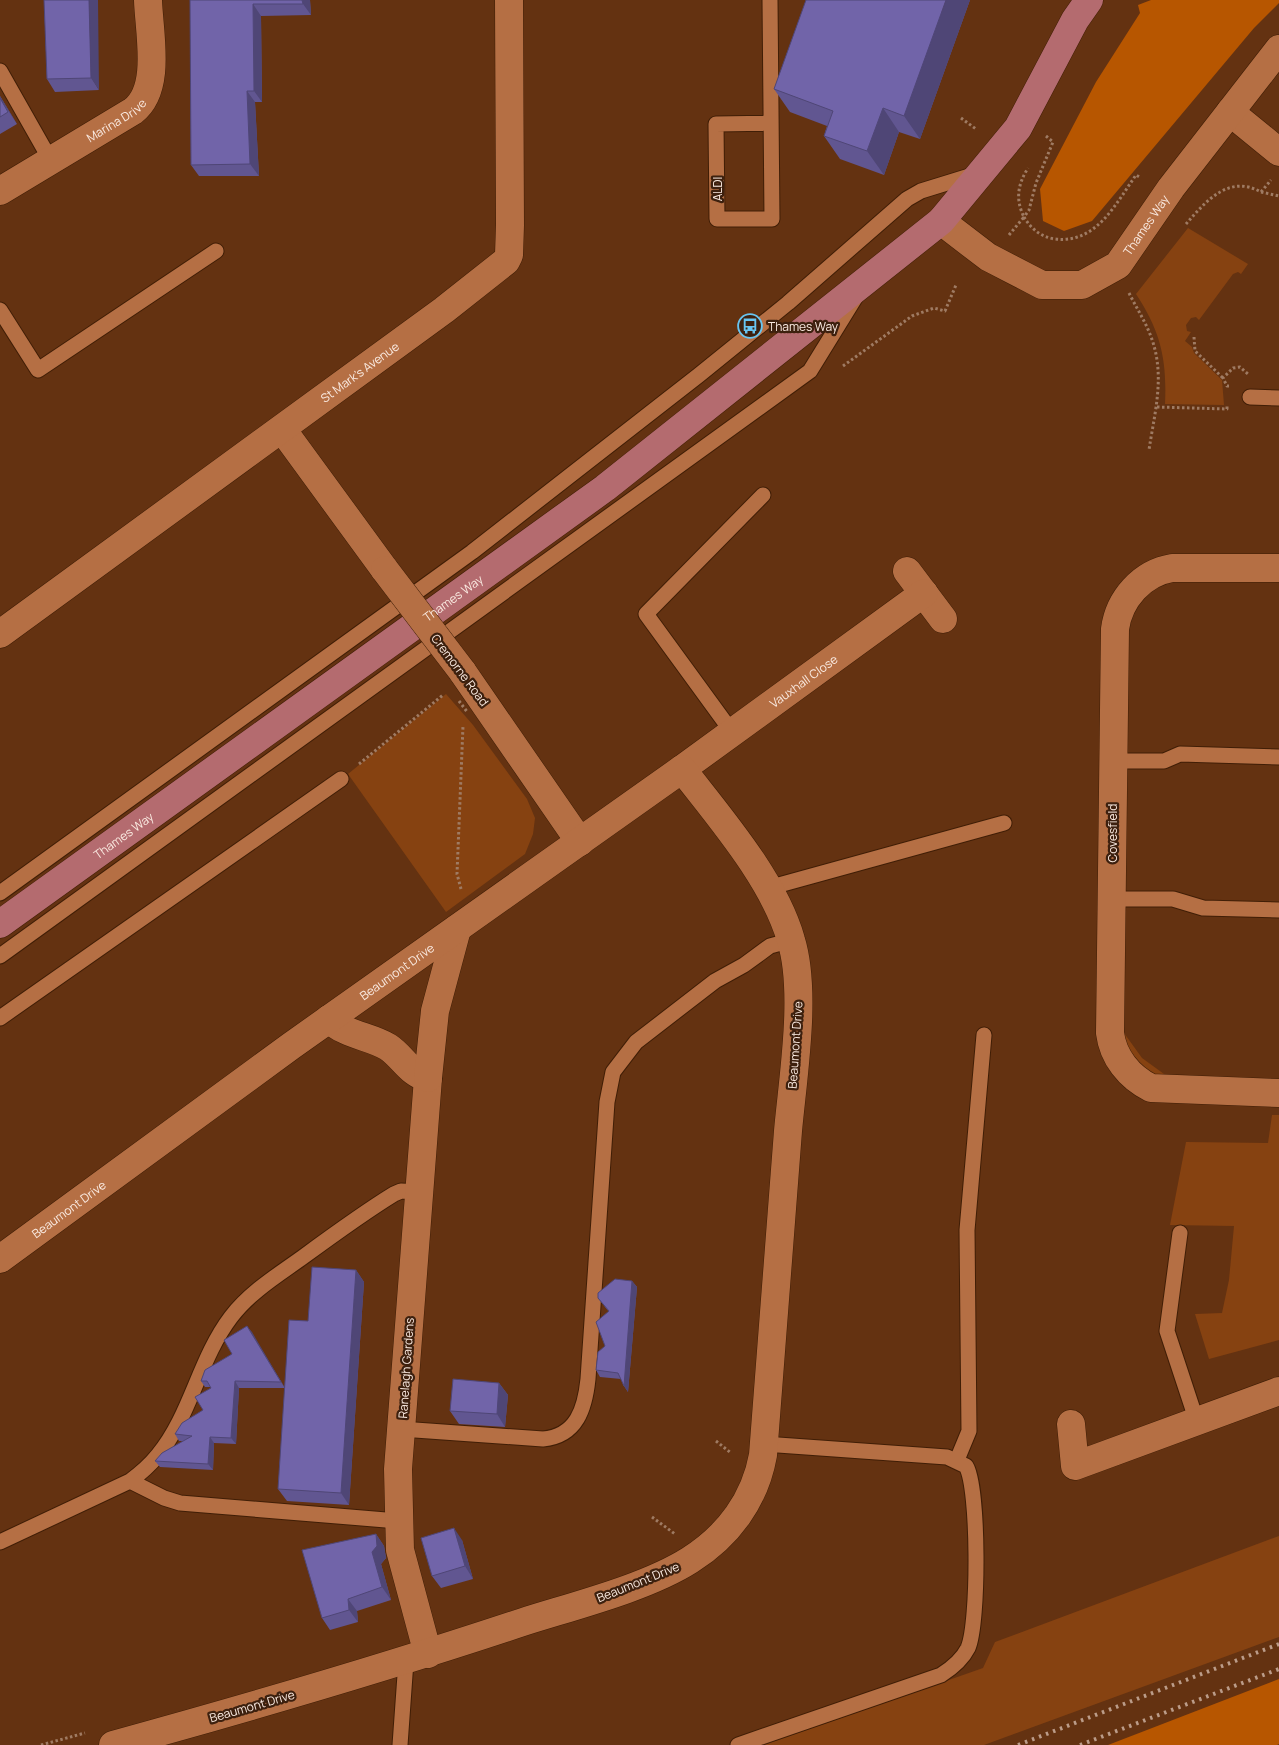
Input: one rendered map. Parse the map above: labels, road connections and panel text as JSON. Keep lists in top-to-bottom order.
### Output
{
  "streets": {
    "main road": ["Thames Way"],
    "street": [
      "Marina Drive",
      "St Mark's Avenue",
      "Cremorne Road",
      "Vauxhall Close",
      "Covesfield",
      "Beaumont Drive",
      "Ranelagh Gardens"
    ],
    "lane": ["ALDI"]
  },
  "crossings": [
    ["St Mark's Avenue", "Cremorne Road"],
    ["Cremorne Road", "Beaumont Drive"],
    ["Vauxhall Close", "Beaumont Drive"],
    ["Beaumont Drive", "Ranelagh Gardens"]
  ],
  "places": {
    "bus stop": ["Thames Way"]
  }
}
